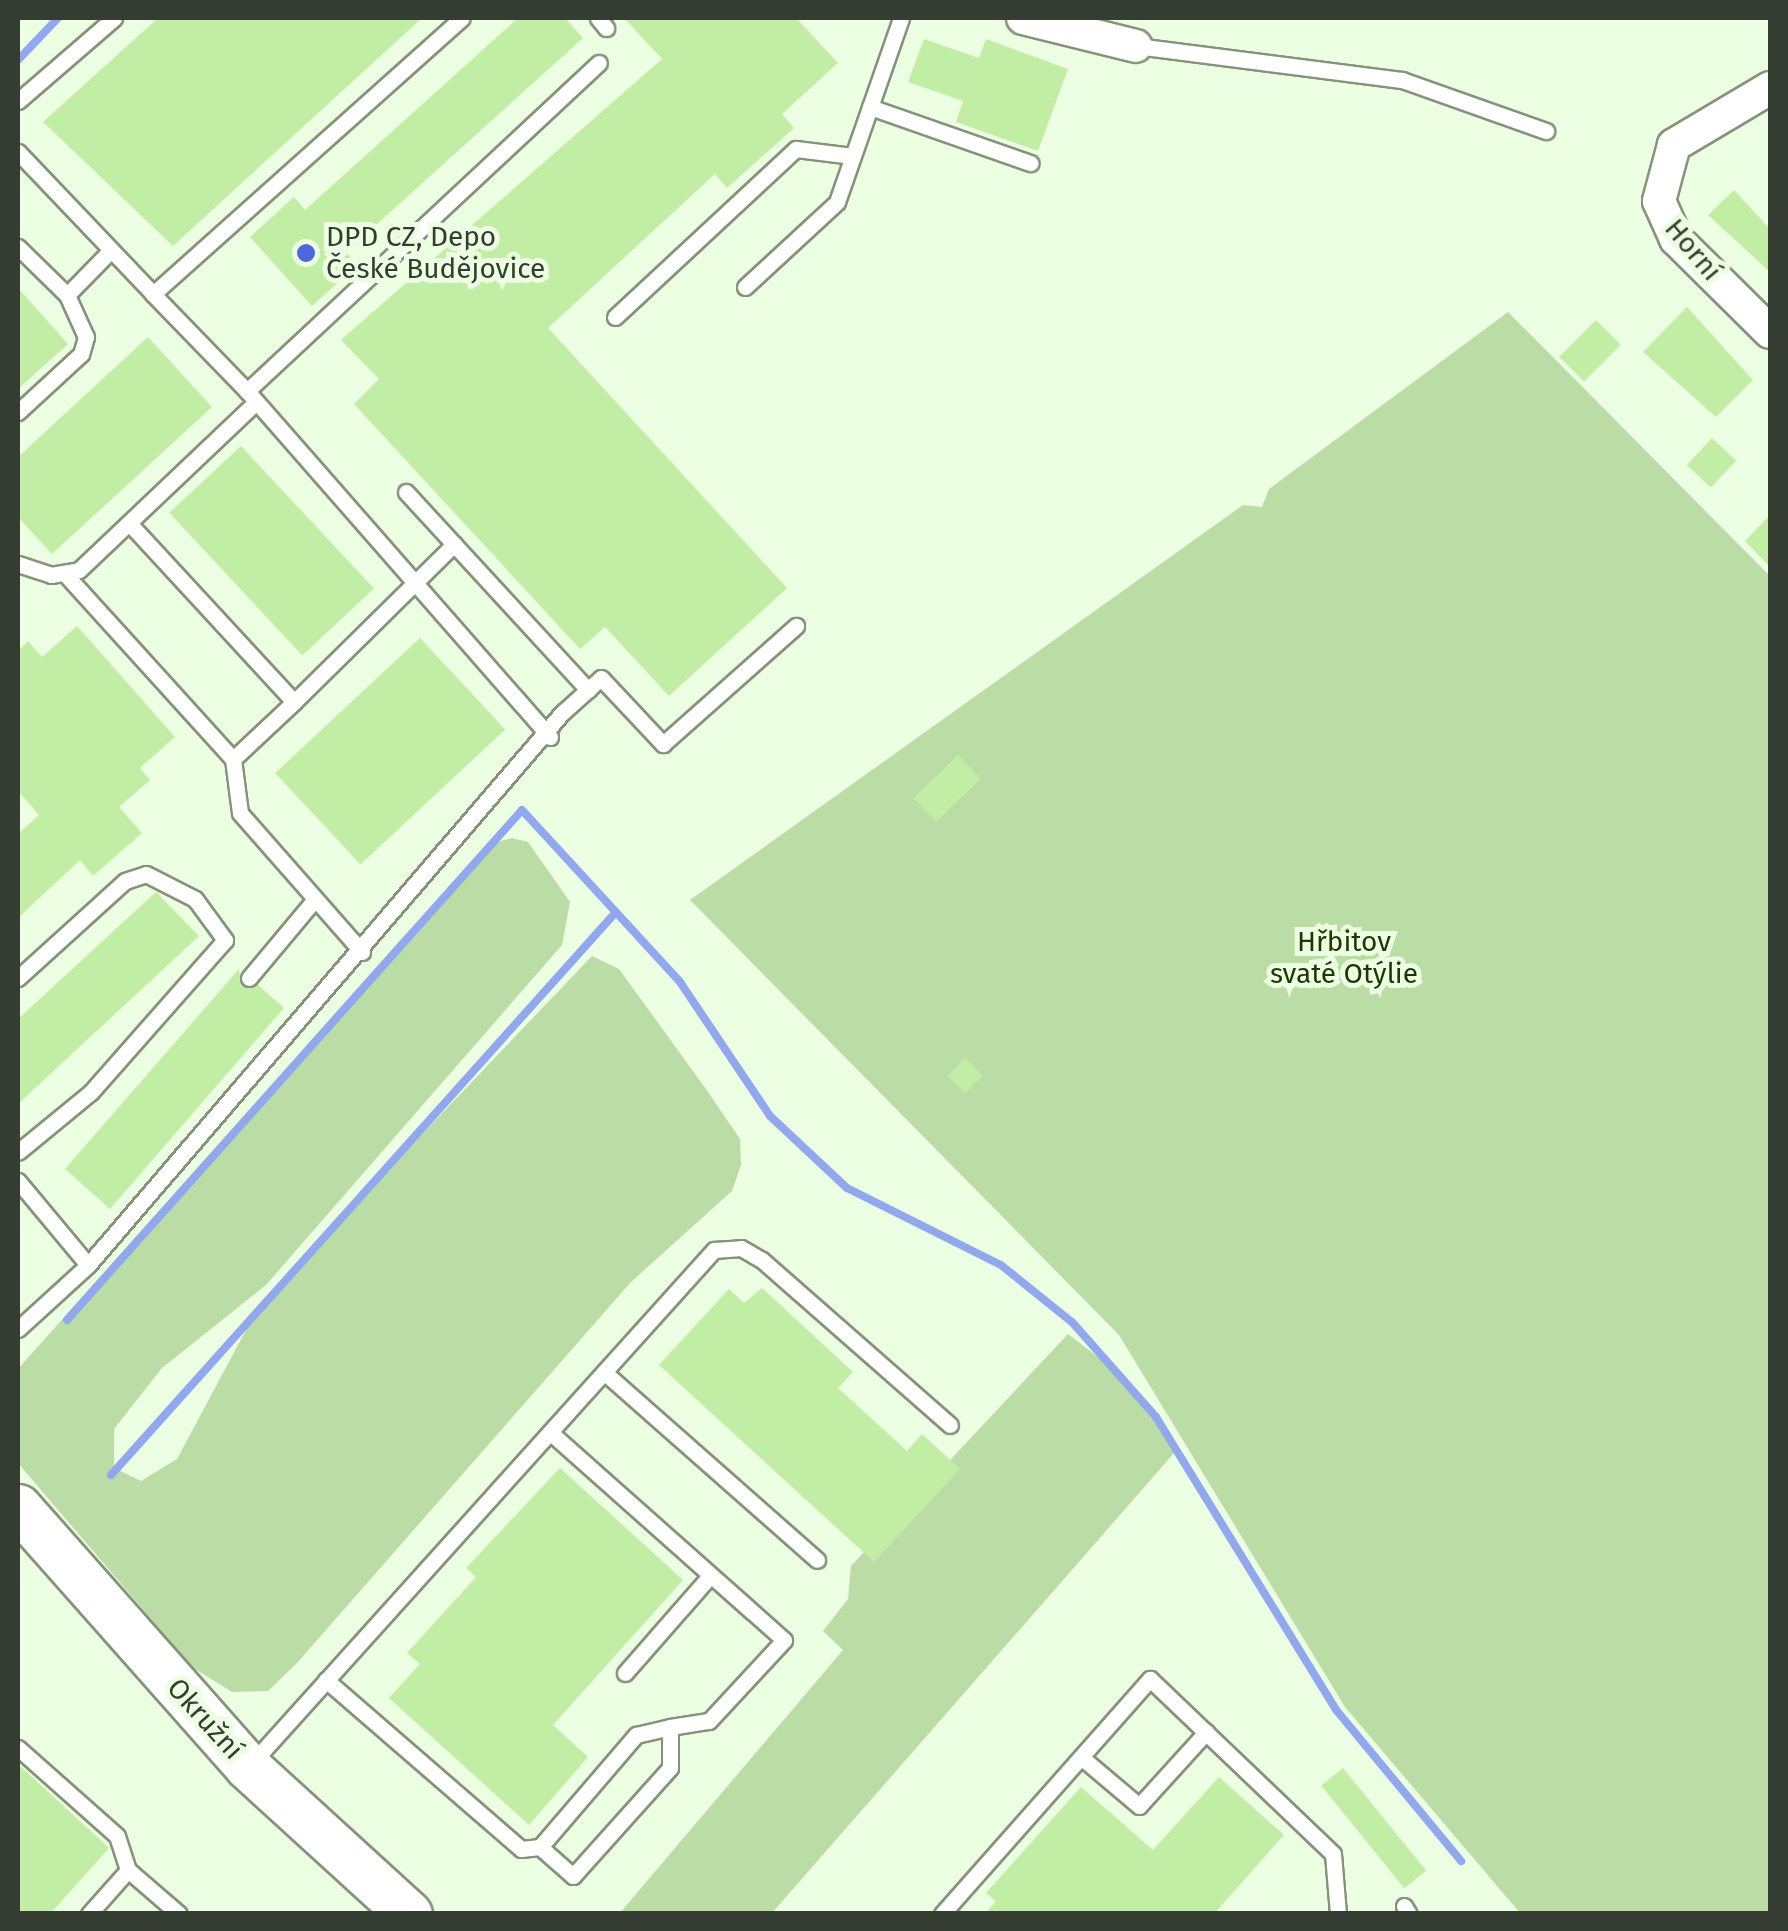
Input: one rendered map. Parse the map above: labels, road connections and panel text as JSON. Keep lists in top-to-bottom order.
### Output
{
  "streets": {
    "main road": ["Okružní"],
    "street": ["Horní"]
  },
  "parks": ["Hřbitov svaté Otýlie"],
  "places": ["DPD CZ, Depo České Budějovice"]
}
